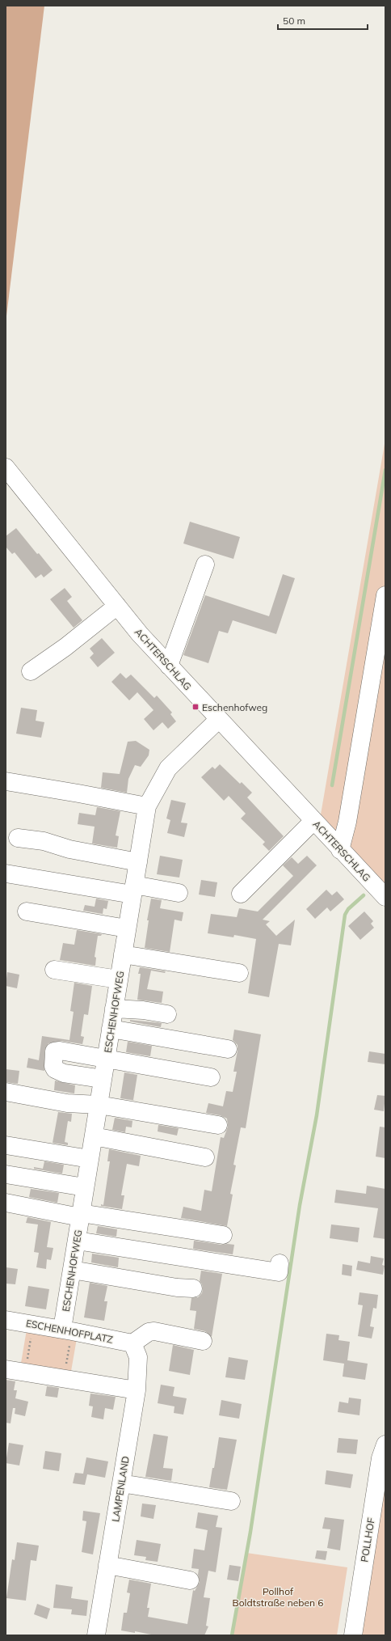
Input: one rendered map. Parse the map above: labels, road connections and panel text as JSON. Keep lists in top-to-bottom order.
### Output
{
  "streets": {
    "street": [
      "ACHTERSCHLAG",
      "ESCHENHOFWEG",
      "ESCHENHOFPLATZ",
      "LAMPENLAND",
      "POLLHOF"
    ]
  },
  "crossings": [
    ["ACHTERSCHLAG", "ESCHENHOFWEG"],
    ["ESCHENHOFWEG", "ESCHENHOFPLATZ"],
    ["ESCHENHOFPLATZ", "LAMPENLAND"]
  ],
  "parks": ["Pollhof Boldtstraße neben 6"],
  "places": {
    "transit": ["Eschenhofweg"]
  },
  "scale_bar": "50 m"
}
